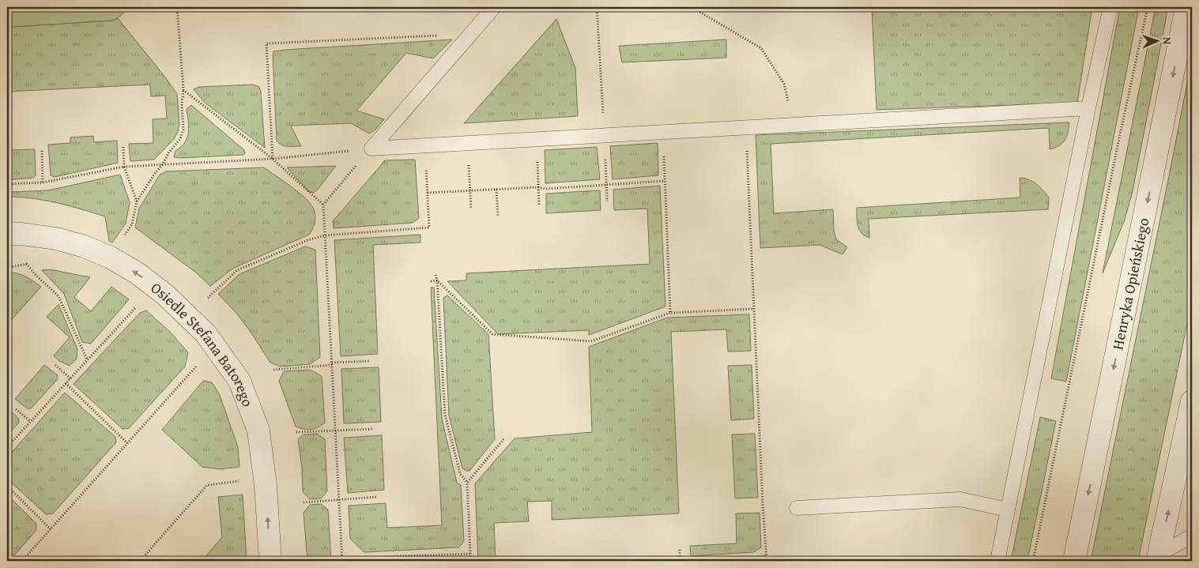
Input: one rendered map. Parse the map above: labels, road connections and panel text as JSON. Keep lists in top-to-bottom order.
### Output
{
  "streets": {
    "street": ["Henryka Opieńskiego", "Osiedle Stefana Batorego"]
  },
  "one_way": ["Henryka Opieńskiego", "Osiedle Stefana Batorego"],
  "north": "right"
}
